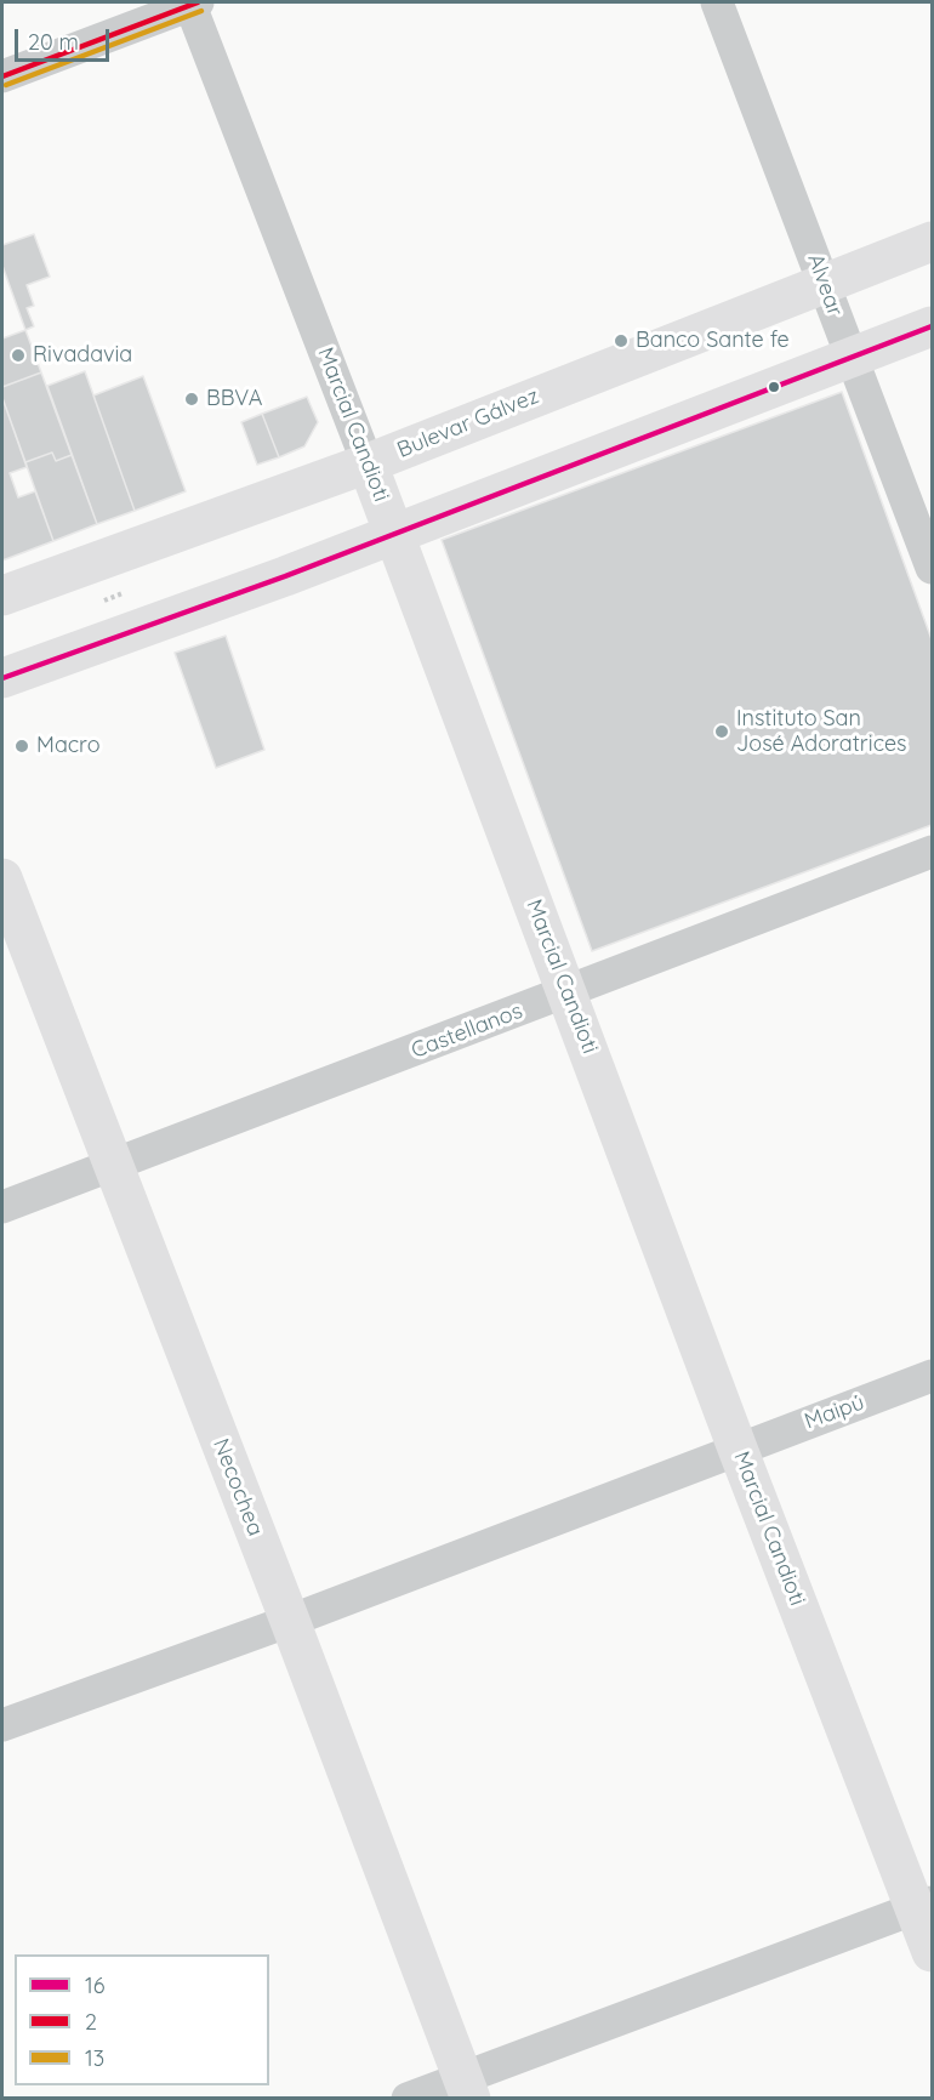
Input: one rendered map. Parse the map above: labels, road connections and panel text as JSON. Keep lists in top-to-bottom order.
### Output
{
  "streets": {
    "main road": ["Bulevar Gálvez", "Marcial Candioti", "Necochea"],
    "street": ["Alvear", "Castellanos", "Maipú"]
  },
  "crossings": [
    ["Alvear", "Bulevar Gálvez"],
    ["Bulevar Gálvez", "Marcial Candioti"],
    ["Marcial Candioti", "Castellanos"],
    ["Marcial Candioti", "Maipú"],
    ["Castellanos", "Necochea"],
    ["Maipú", "Necochea"]
  ],
  "places": [
    "Banco Sante fe",
    "Rivadavia",
    "BBVA",
    "Instituto San José Adoratrices",
    "Macro"
  ],
  "lines": ["transit line 2", "transit line 13", "transit line 16"],
  "legend": ["16", "2", "13"],
  "scale_bar": "20 m"
}
